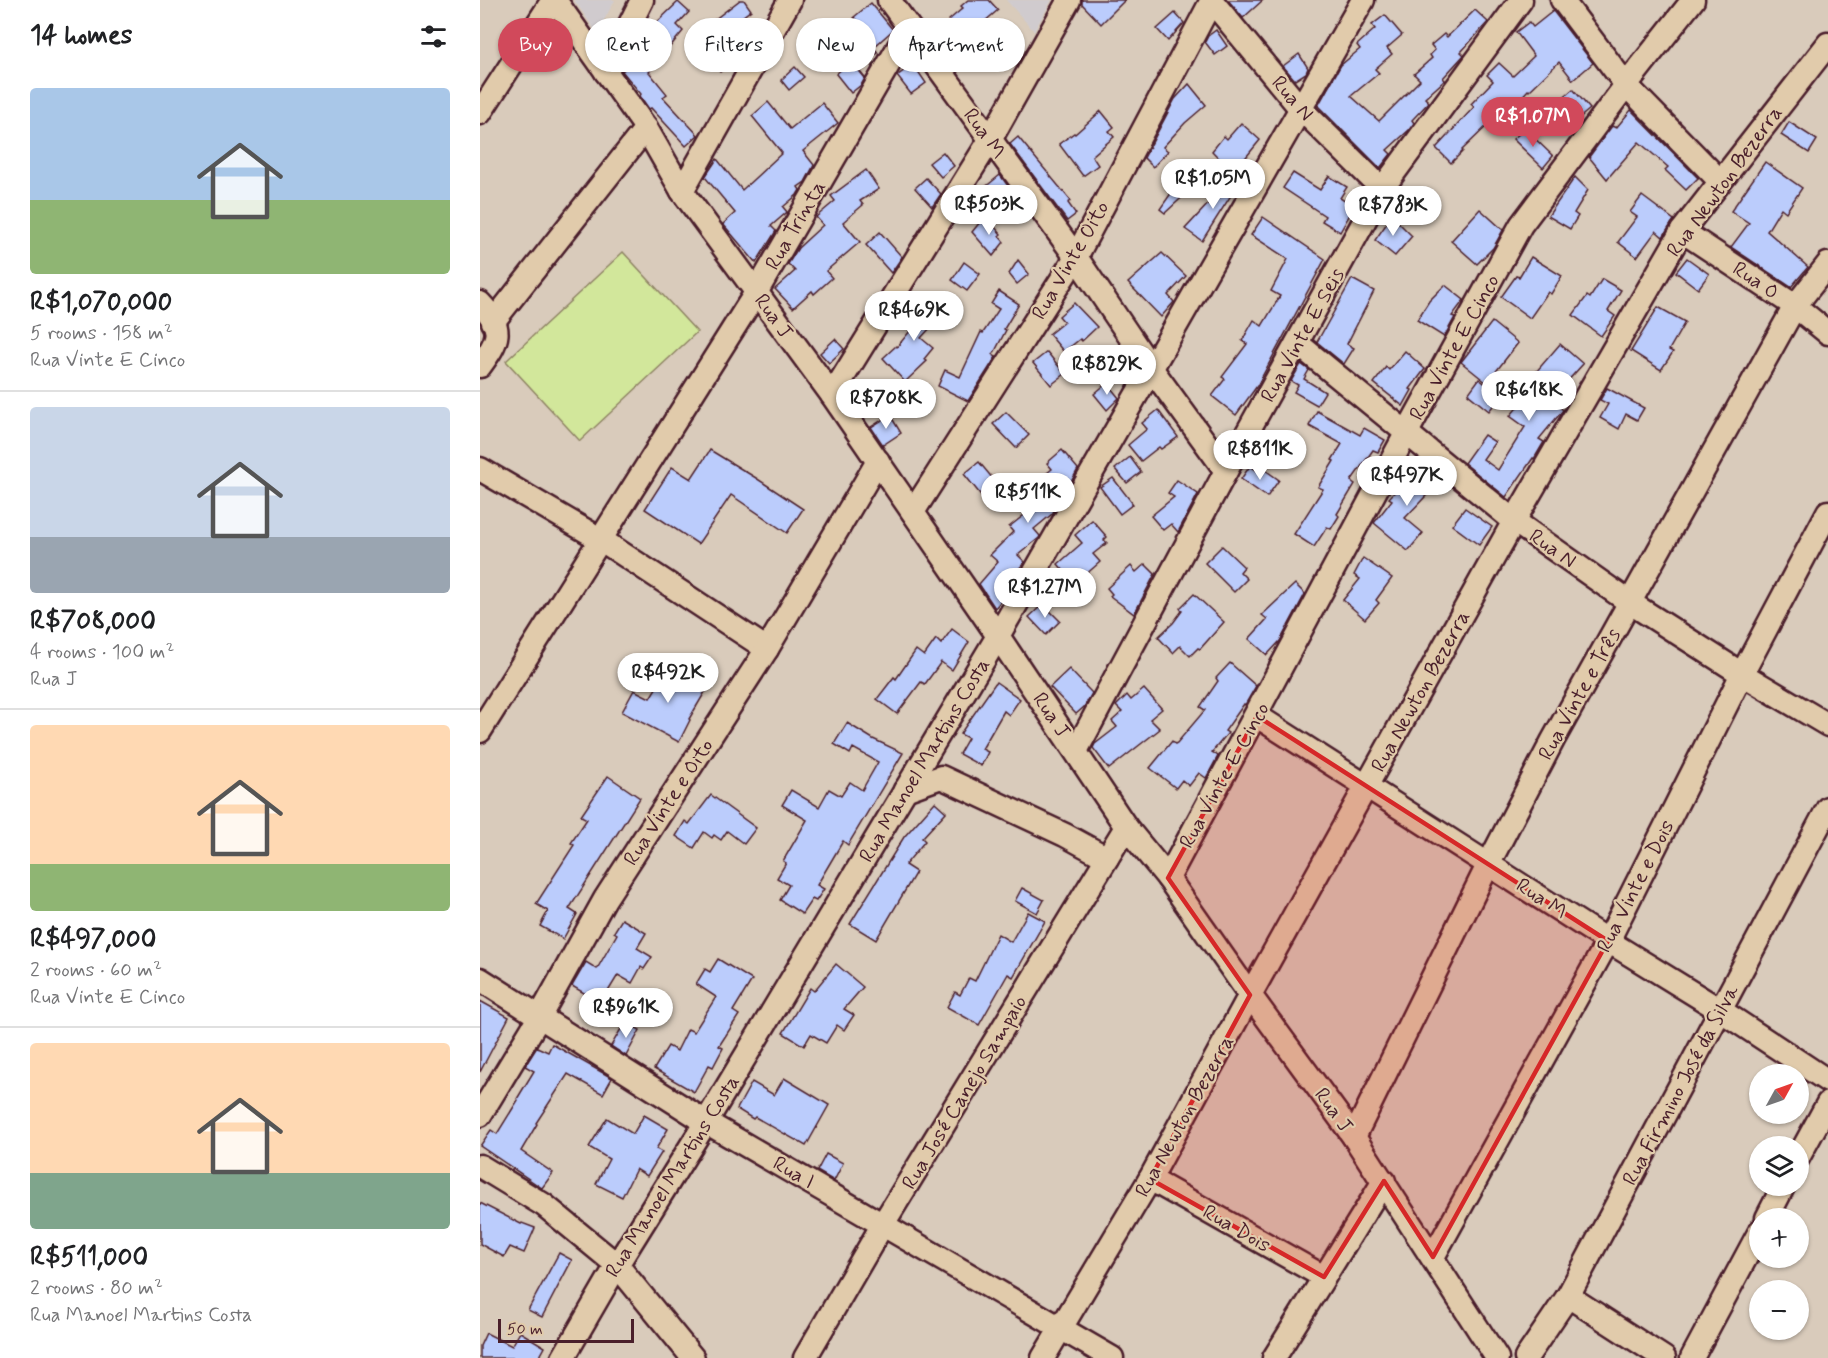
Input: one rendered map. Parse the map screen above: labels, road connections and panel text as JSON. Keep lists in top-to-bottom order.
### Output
{
  "streets": {
    "street": [
      "Rua N",
      "Rua M",
      "Rua Newton Bezerra",
      "Rua Trinta",
      "Rua Vinte Oito",
      "Rua O",
      "Rua J",
      "Rua Vinte E Seis",
      "Rua Vinte E Cinco",
      "Rua Vinte e Três",
      "Rua Manoel Martins Costa",
      "Rua Vinte e Oito",
      "Rua Vinte e Dois",
      "Rua Firmino José da Silva",
      "Rua José Canejo Sampaio",
      "Rua I",
      "Rua Dois"
    ]
  },
  "crossings": [
    ["Rua N", "Rua Newton Bezerra"],
    ["Rua N", "Rua Vinte Oito"],
    ["Rua N", "Rua Vinte E Seis"],
    ["Rua N", "Rua Vinte E Cinco"],
    ["Rua N", "Rua Vinte e Três"],
    ["Rua N", "Rua Manoel Martins Costa"],
    ["Rua N", "Rua Vinte e Dois"],
    ["Rua M", "Rua Newton Bezerra"],
    ["Rua M", "Rua Vinte Oito"],
    ["Rua M", "Rua Vinte E Seis"],
    ["Rua M", "Rua Vinte E Cinco"],
    ["Rua M", "Rua Vinte e Três"],
    ["Rua M", "Rua Manoel Martins Costa"],
    ["Rua M", "Rua Vinte e Dois"],
    ["Rua M", "Rua Firmino José da Silva"],
    ["Rua Newton Bezerra", "Rua O"],
    ["Rua Newton Bezerra", "Rua J"],
    ["Rua Newton Bezerra", "Rua I"],
    ["Rua Newton Bezerra", "Rua Dois"],
    ["Rua Trinta", "Rua J"],
    ["Rua Vinte Oito", "Rua J"],
    ["Rua O", "Rua Vinte e Três"],
    ["Rua J", "Rua Vinte E Seis"],
    ["Rua J", "Rua Vinte E Cinco"],
    ["Rua J", "Rua Vinte e Três"],
    ["Rua J", "Rua Manoel Martins Costa"],
    ["Rua J", "Rua Vinte e Oito"],
    ["Rua J", "Rua Vinte e Dois"],
    ["Rua J", "Rua José Canejo Sampaio"],
    ["Rua Manoel Martins Costa", "Rua I"],
    ["Rua Vinte e Oito", "Rua I"],
    ["Rua José Canejo Sampaio", "Rua I"]
  ],
  "scale_bar": "50 m",
  "north": "top right",
  "page": {
    "heading": "14 homes",
    "chip": [
      "Buy",
      "Rent",
      "Filters",
      "New",
      "Apartment"
    ],
    "list": [
      {
        "name": "R$1,070,000",
        "note": "5 rooms · 158 m² · Rua Vinte E Cinco"
      },
      {
        "name": "R$708,000",
        "note": "4 rooms · 100 m² · Rua J"
      },
      {
        "name": "R$497,000",
        "note": "2 rooms · 60 m² · Rua Vinte E Cinco"
      },
      {
        "name": "R$511,000",
        "note": "2 rooms · 80 m² · Rua Manoel Martins Costa"
      }
    ],
    "price": [
      "R$1.07M",
      "R$1.05M",
      "R$503K",
      "R$783K",
      "R$469K",
      "R$829K",
      "R$618K",
      "R$708K",
      "R$811K",
      "R$497K",
      "R$511K",
      "R$1.27M",
      "R$492K",
      "R$961K"
    ],
    "map_buttons": ["+", "−"],
    "scale": "50 m"
  }
}
